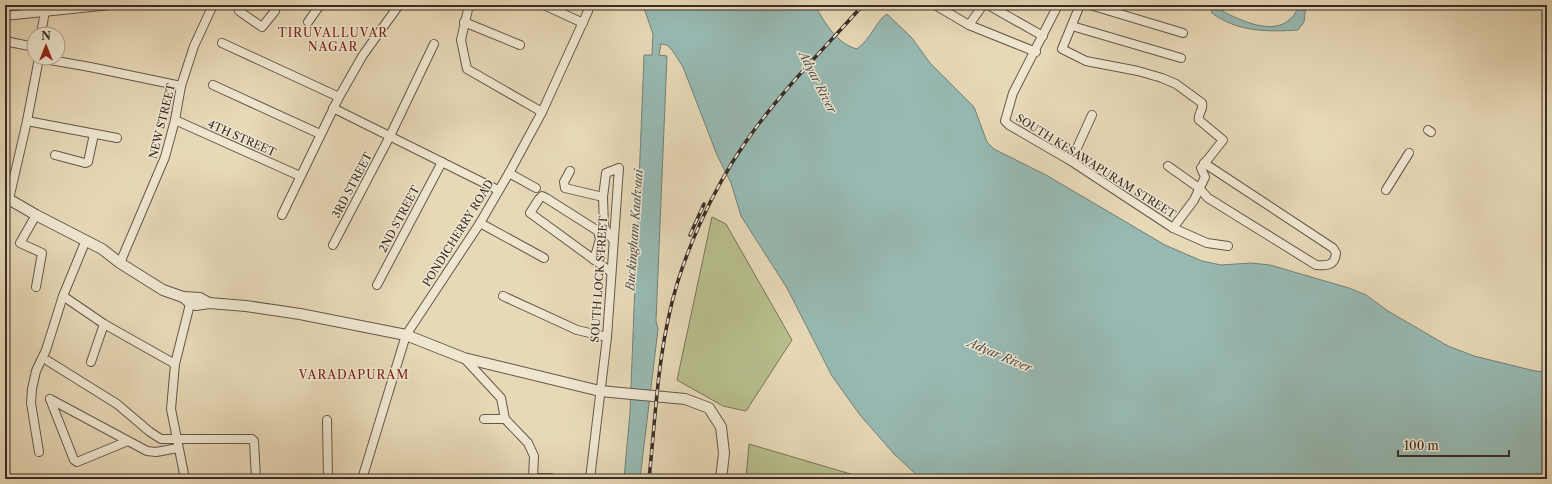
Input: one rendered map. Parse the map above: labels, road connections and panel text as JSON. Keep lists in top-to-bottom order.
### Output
{
  "streets": {
    "street": [
      "NEW STREET",
      "4TH STREET",
      "SOUTH KESAWAPURAM STREET",
      "3RD STREET",
      "2ND STREET",
      "PONDICHERRY ROAD",
      "SOUTH LOCK STREET"
    ]
  },
  "crossings": [
    ["NEW STREET", "4TH STREET"]
  ],
  "districts": ["TIRUVALLUVAR NAGAR", "VARADAPURAM"],
  "water": ["Adyar River", "Buckingham Kaalvaai"],
  "scale_bar": "100 m",
  "north": "top"
}
